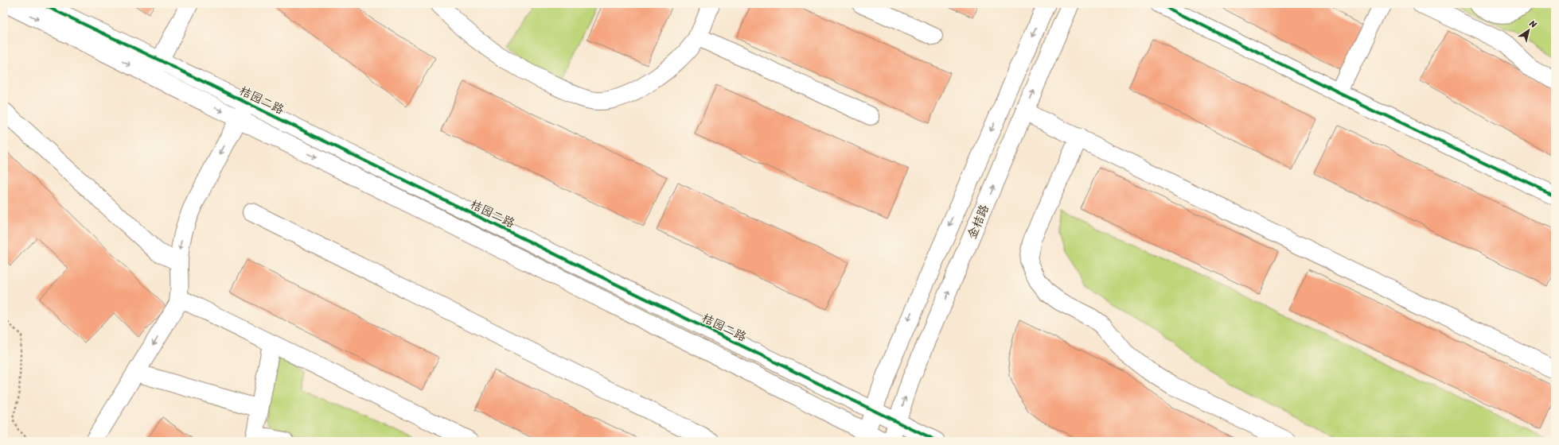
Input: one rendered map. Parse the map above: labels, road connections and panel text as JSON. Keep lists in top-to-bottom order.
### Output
{
  "streets": {
    "street": ["桔园二路", "金桔路"]
  },
  "crossings": [
    ["桔园二路", "金桔路"]
  ],
  "north": "top right"
}
